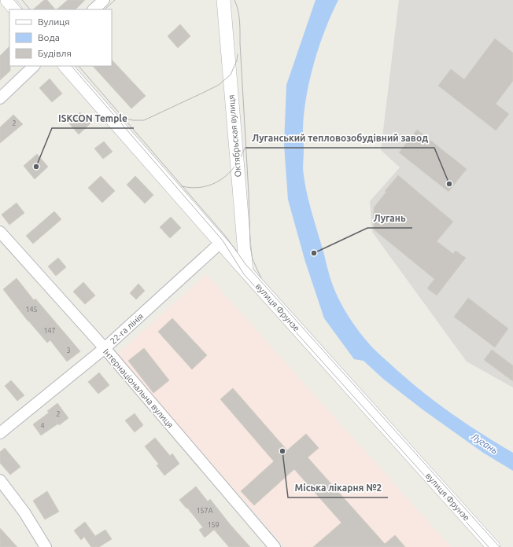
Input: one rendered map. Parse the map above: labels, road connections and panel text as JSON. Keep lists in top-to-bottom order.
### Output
{
  "streets": {
    "street": [
      "Октябрьская вулиця",
      "вулиця Фрунзе",
      "22-га лінія",
      "Інтернаціональна вулиця"
    ]
  },
  "crossings": [
    ["Октябрьская вулиця", "вулиця Фрунзе"],
    ["вулиця Фрунзе", "22-га лінія"],
    ["22-га лінія", "Інтернаціональна вулиця"]
  ],
  "water": ["Лугань"],
  "places": [
    "ISKCON Temple",
    "Луганський тепловозобудівний завод",
    "Лугань",
    "Міська лікарня №2"
  ],
  "house_numbers": [
    "2",
    "145",
    "147",
    "3",
    "2",
    "4",
    "157А",
    "159"
  ],
  "legend": ["Вулиця", "Вода", "Будівля"]
}
